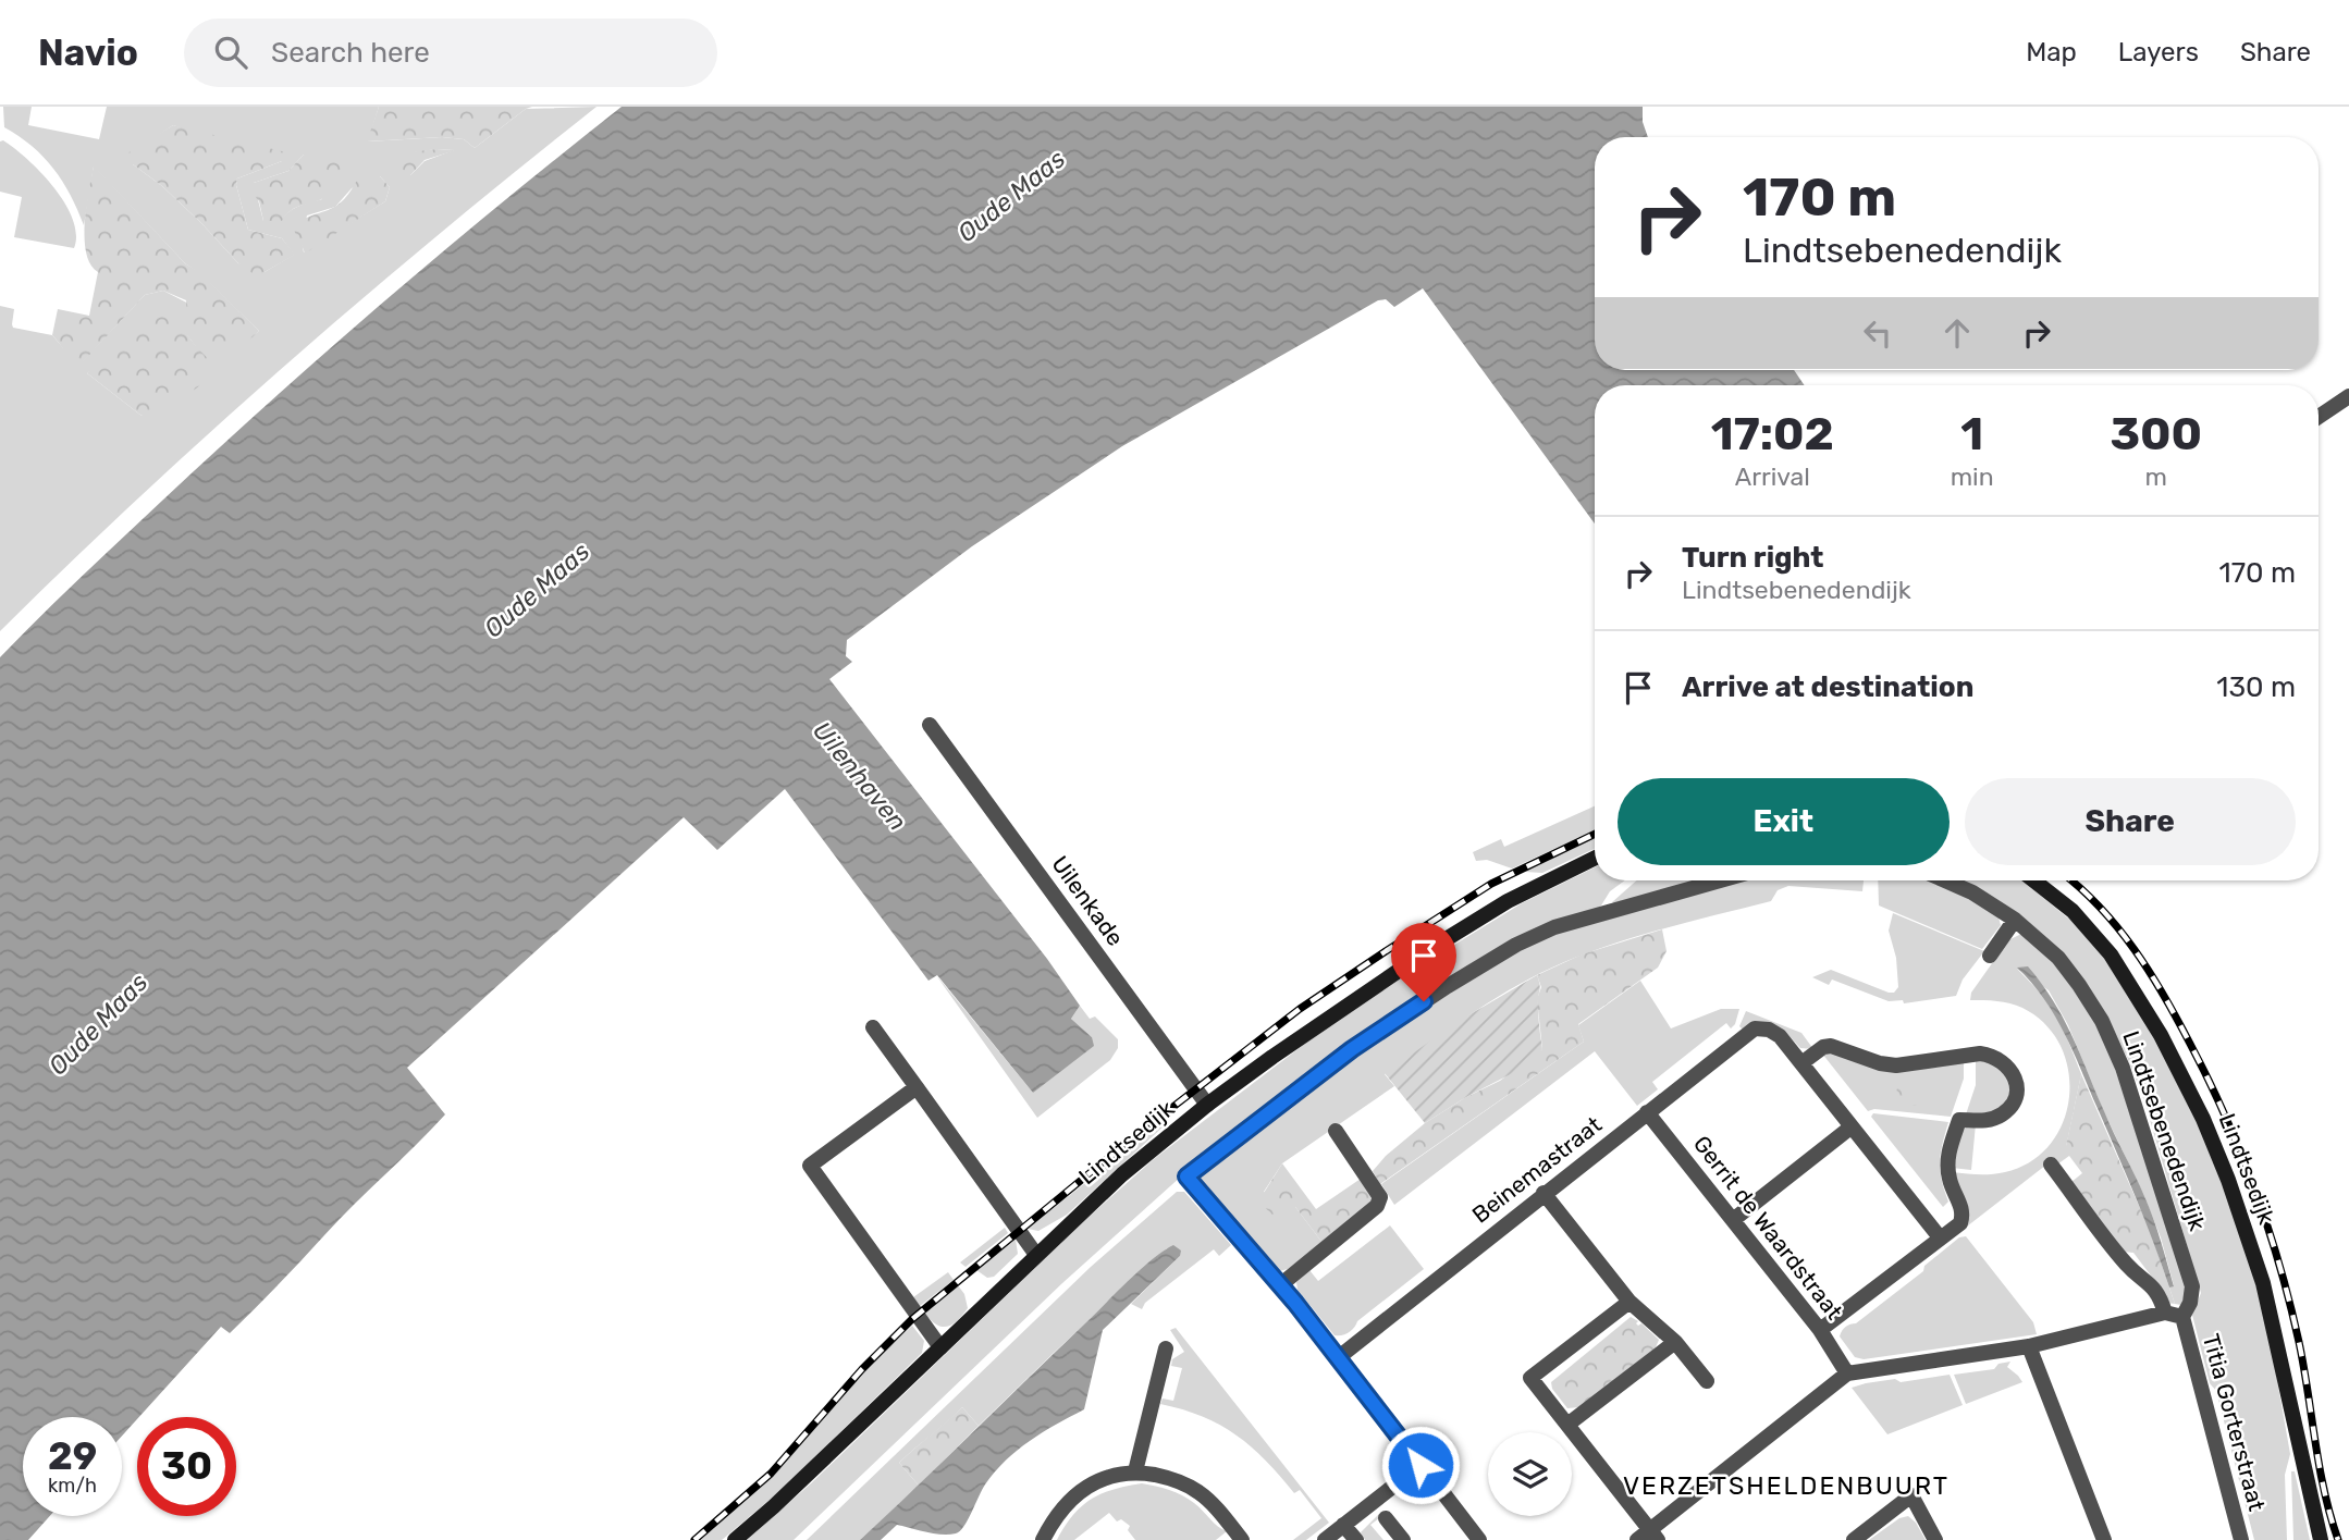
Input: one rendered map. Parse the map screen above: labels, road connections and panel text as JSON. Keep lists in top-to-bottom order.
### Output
{
  "streets": {
    "main road": ["Lindtsedijk"],
    "street": [
      "Uilenkade",
      "Lindtsebenedendijk",
      "Beinemastraat",
      "Gerrit de Waardstraat",
      "Titia Gorterstraat"
    ]
  },
  "crossings": [
    ["Uilenkade", "Lindtsedijk"],
    ["Lindtsebenedendijk", "Titia Gorterstraat"],
    ["Beinemastraat", "Gerrit de Waardstraat"]
  ],
  "districts": ["VERZETSHELDENBUURT"],
  "water": ["Oude Maas", "Uilenhaven"],
  "page": {
    "header": "Navio",
    "search": "Search here",
    "nav": ["Map", "Layers", "Share"],
    "turn": ["170 m", "Lindtsebenedendijk"],
    "eta": [
      "17:02",
      "Arrival",
      "1",
      "min",
      "300",
      "m"
    ],
    "list": [
      {
        "name": "Turn right",
        "note": "Lindtsebenedendijk",
        "value": "170 m"
      },
      {
        "name": "Arrive at destination",
        "value": "130 m"
      }
    ],
    "buttons": ["Exit", "Share"],
    "speed": "29 km/h",
    "limit": "30"
  }
}
